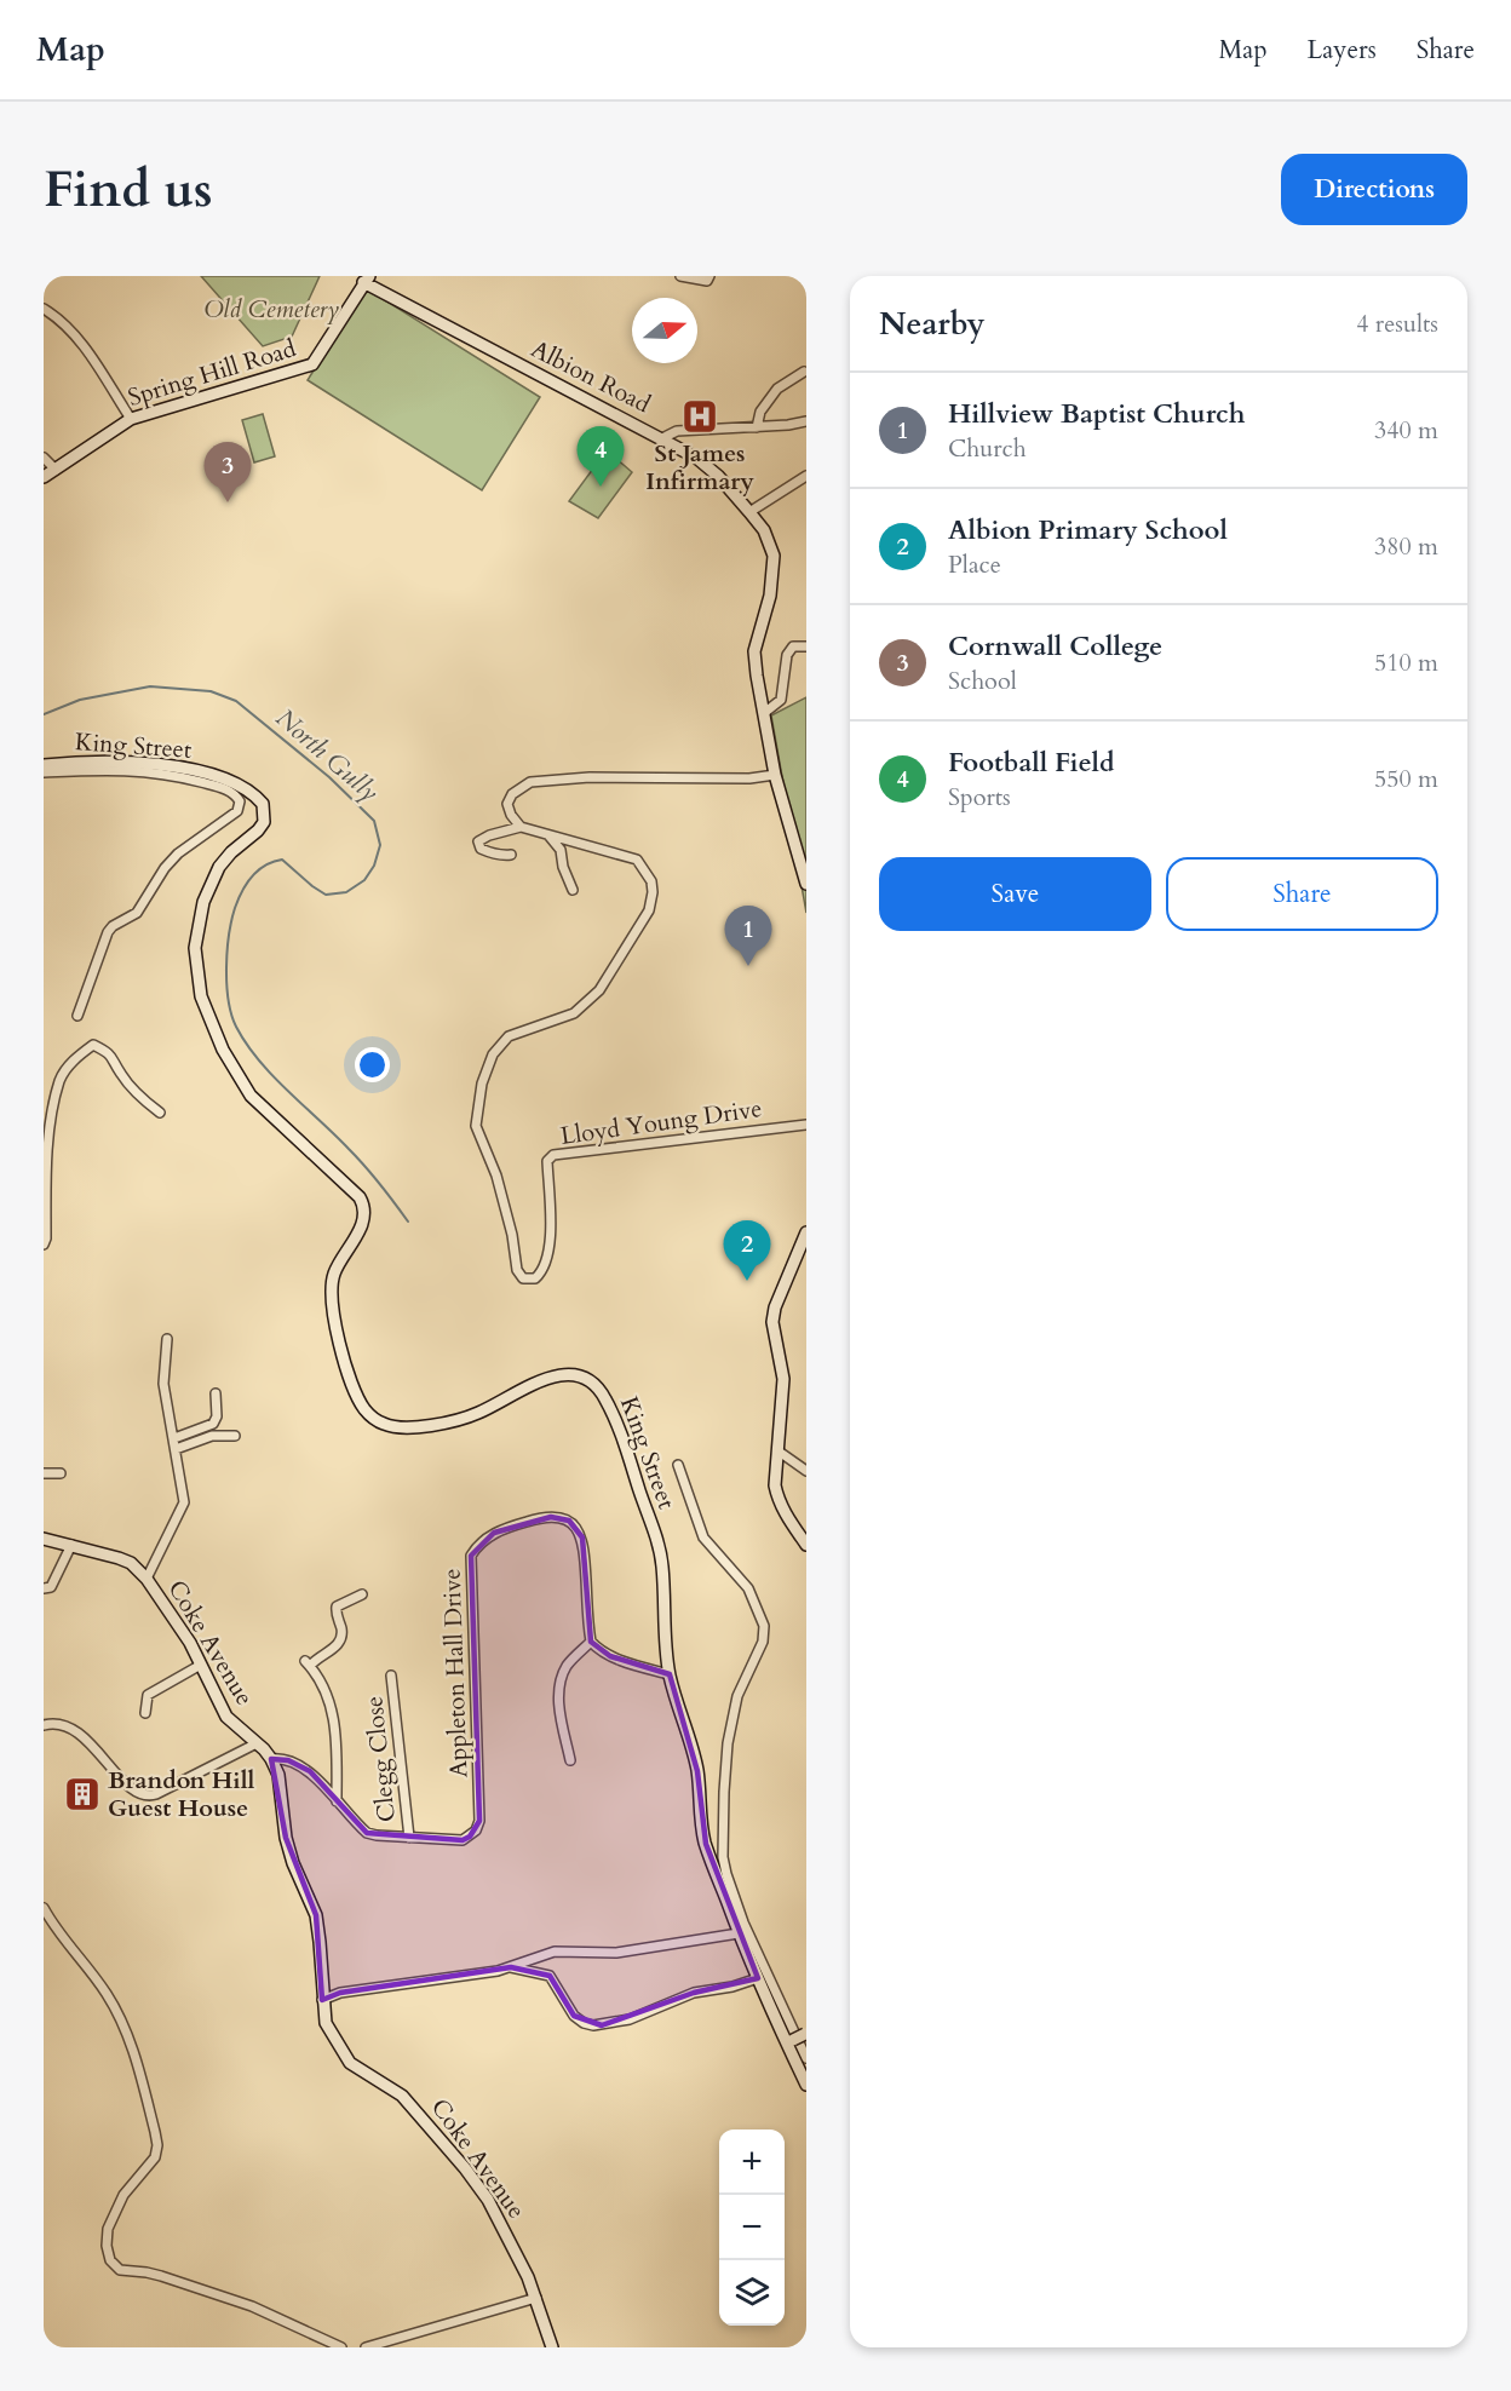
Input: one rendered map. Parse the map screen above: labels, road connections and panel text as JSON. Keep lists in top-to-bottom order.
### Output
{
  "streets": {
    "street": [
      "Spring Hill Road",
      "Albion Road",
      "King Street",
      "Lloyd Young Drive",
      "Coke Avenue",
      "Appleton Hall Drive",
      "Clegg Close"
    ]
  },
  "crossings": [
    ["Spring Hill Road", "Albion Road"],
    ["Coke Avenue", "Appleton Hall Drive"],
    ["Appleton Hall Drive", "Clegg Close"]
  ],
  "water": ["North Gully"],
  "parks": ["Old Cemetery"],
  "places": {
    "hospital": ["St James Infirmary"],
    "building": ["Brandon Hill Guest House"]
  },
  "north": "right",
  "page": {
    "header": "Map",
    "nav": ["Map", "Layers", "Share"],
    "buttons": [
      "Directions",
      ["Save", "Share"]
    ],
    "title": "Find us",
    "heading": ["Nearby", "4 results"],
    "list": [
      {
        "mark": "1",
        "name": "Hillview Baptist Church",
        "note": "Church",
        "value": "340 m"
      },
      {
        "mark": "2",
        "name": "Albion Primary School",
        "note": "Place",
        "value": "380 m"
      },
      {
        "mark": "3",
        "name": "Cornwall College",
        "note": "School",
        "value": "510 m"
      },
      {
        "mark": "4",
        "name": "Football Field",
        "note": "Sports",
        "value": "550 m"
      }
    ],
    "pins": [
      "4",
      "3",
      "1",
      "2"
    ],
    "map_buttons": ["+", "−"]
  }
}
